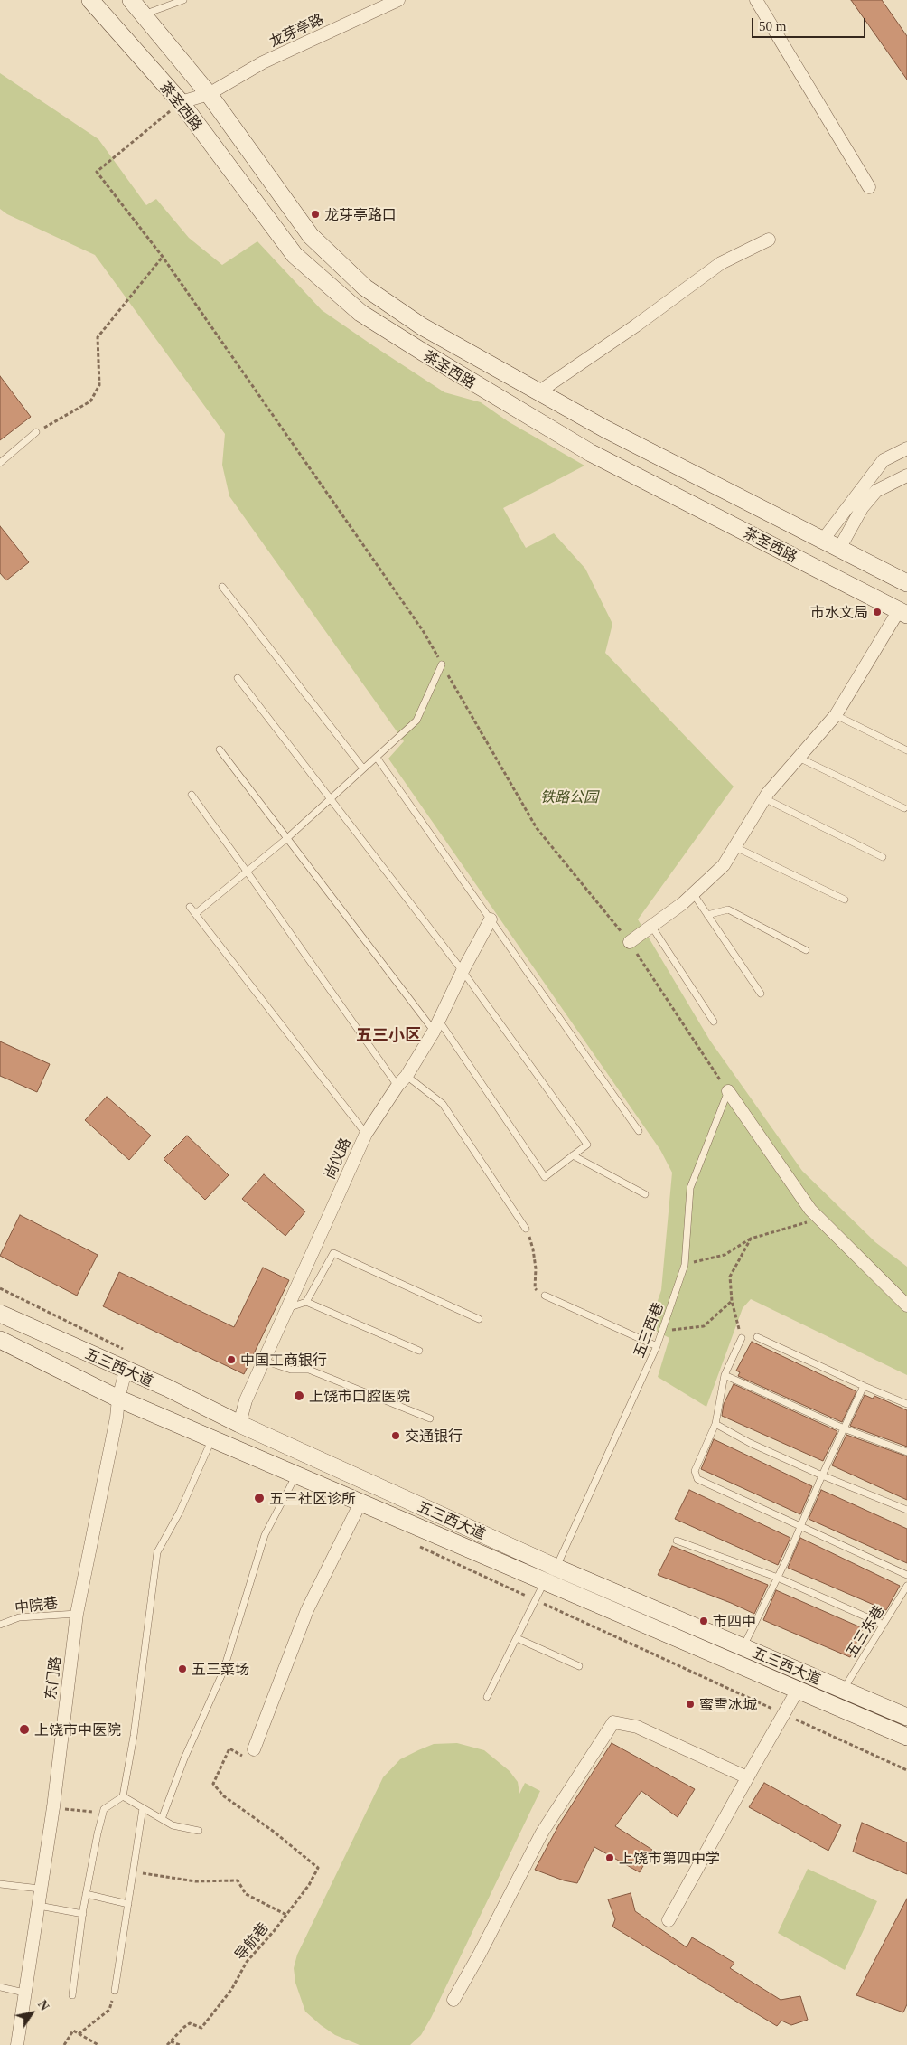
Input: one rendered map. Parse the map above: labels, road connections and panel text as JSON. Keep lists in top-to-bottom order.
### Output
{
  "streets": {
    "main road": ["茶圣西路", "五三西大道"],
    "street": ["龙芽亭路", "尚仪路", "东门路"],
    "lane": ["五三西巷", "中院巷", "五三东巷"],
    "path": ["导航巷"]
  },
  "crossings": [
    ["龙芽亭路", "茶圣西路"],
    ["尚仪路", "五三西大道"],
    ["五三西巷", "五三西大道"],
    ["五三西大道", "五三东巷"],
    ["五三西大道", "东门路"],
    ["中院巷", "东门路"]
  ],
  "districts": ["五三小区"],
  "parks": ["铁路公园"],
  "places": [
    "龙芽亭路口",
    "市水文局",
    "中国工商银行",
    "上饶市口腔医院",
    "交通银行",
    "五三社区诊所",
    "市四中",
    "五三菜场",
    "蜜雪冰城",
    "上饶市中医院",
    "上饶市第四中学"
  ],
  "scale_bar": "50 m",
  "north": "top right"
}
